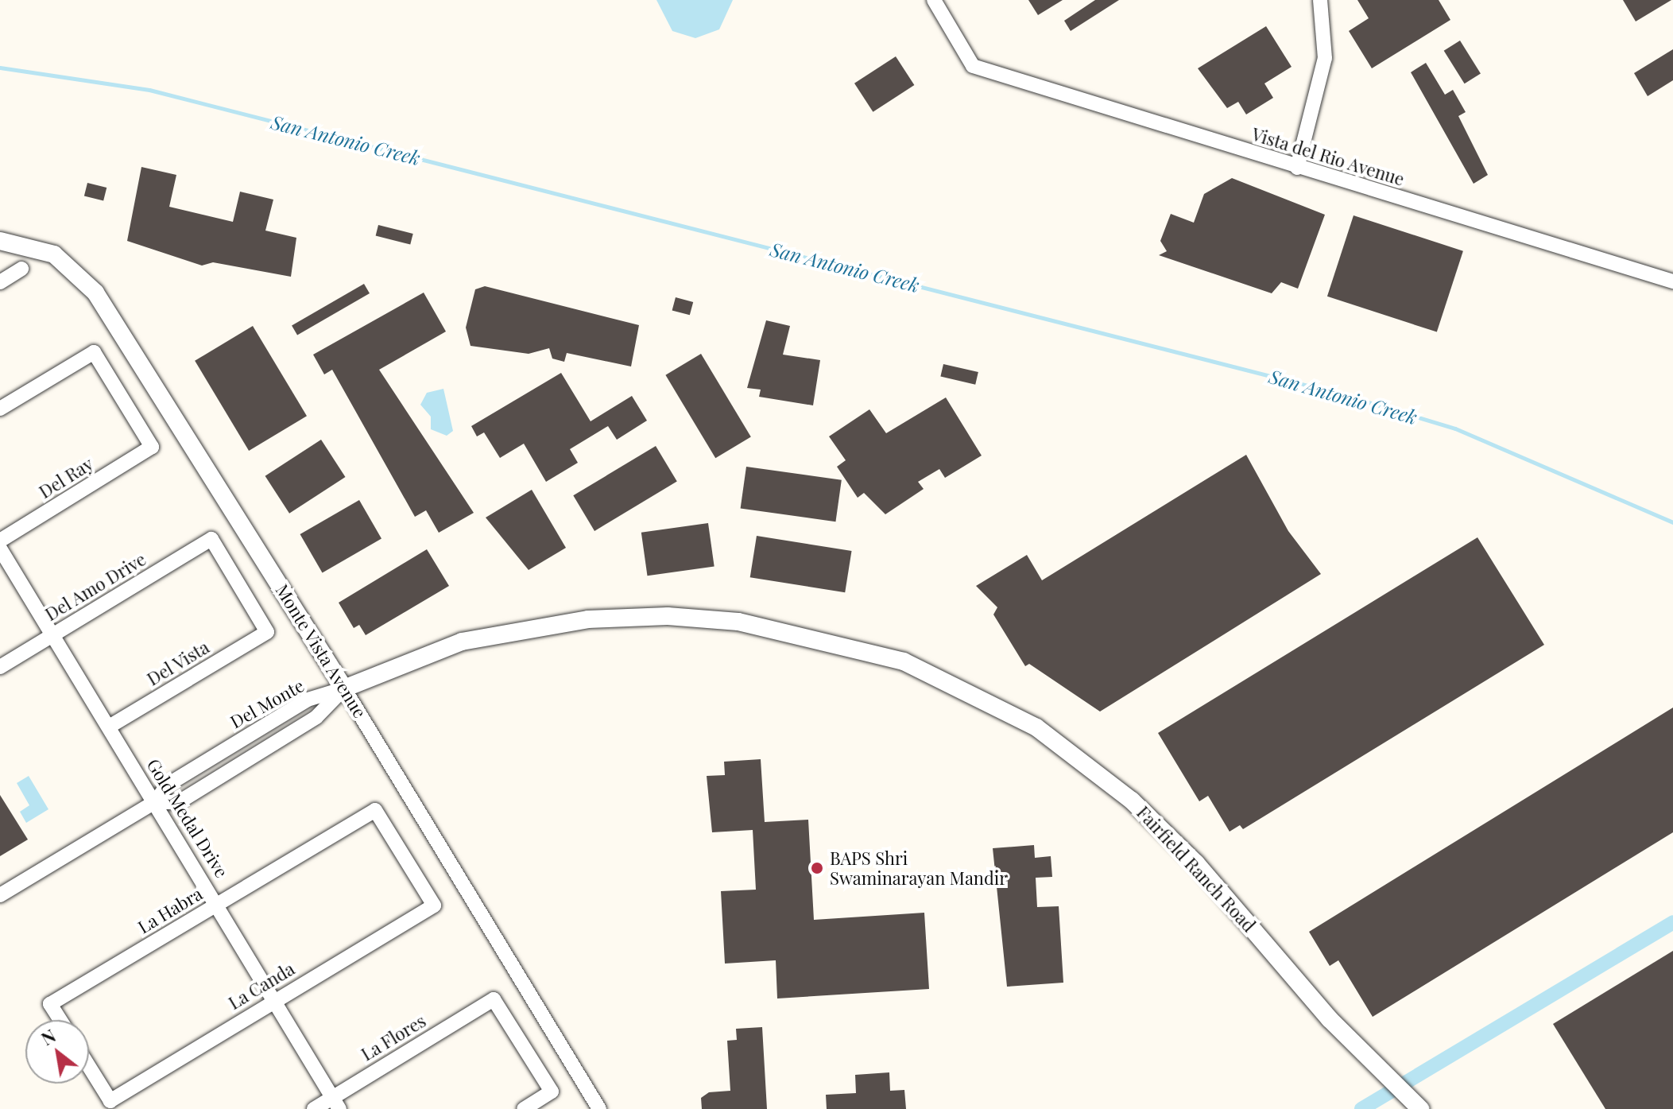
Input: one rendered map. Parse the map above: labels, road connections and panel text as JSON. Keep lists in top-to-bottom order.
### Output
{
  "streets": {
    "street": [
      "Vista del Rio Avenue",
      "Del Ray",
      "Del Amo Drive",
      "Monte Vista Avenue",
      "Del Vista",
      "Del Monte",
      "Gold Medal Drive",
      "Fairfield Ranch Road",
      "La Habra",
      "La Canda",
      "La Flores"
    ]
  },
  "crossings": [
    ["Del Amo Drive", "Del Vista"],
    ["Del Amo Drive", "Gold Medal Drive"],
    ["Monte Vista Avenue", "Del Monte"],
    ["Monte Vista Avenue", "Fairfield Ranch Road"],
    ["Del Vista", "Gold Medal Drive"],
    ["Del Monte", "Gold Medal Drive"],
    ["Del Monte", "Fairfield Ranch Road"],
    ["Gold Medal Drive", "La Habra"],
    ["Gold Medal Drive", "La Canda"],
    ["Gold Medal Drive", "La Flores"],
    ["La Habra", "La Canda"]
  ],
  "water": ["San Antonio Creek"],
  "places": ["BAPS Shri Swaminarayan Mandir"],
  "north": "top left"
}
